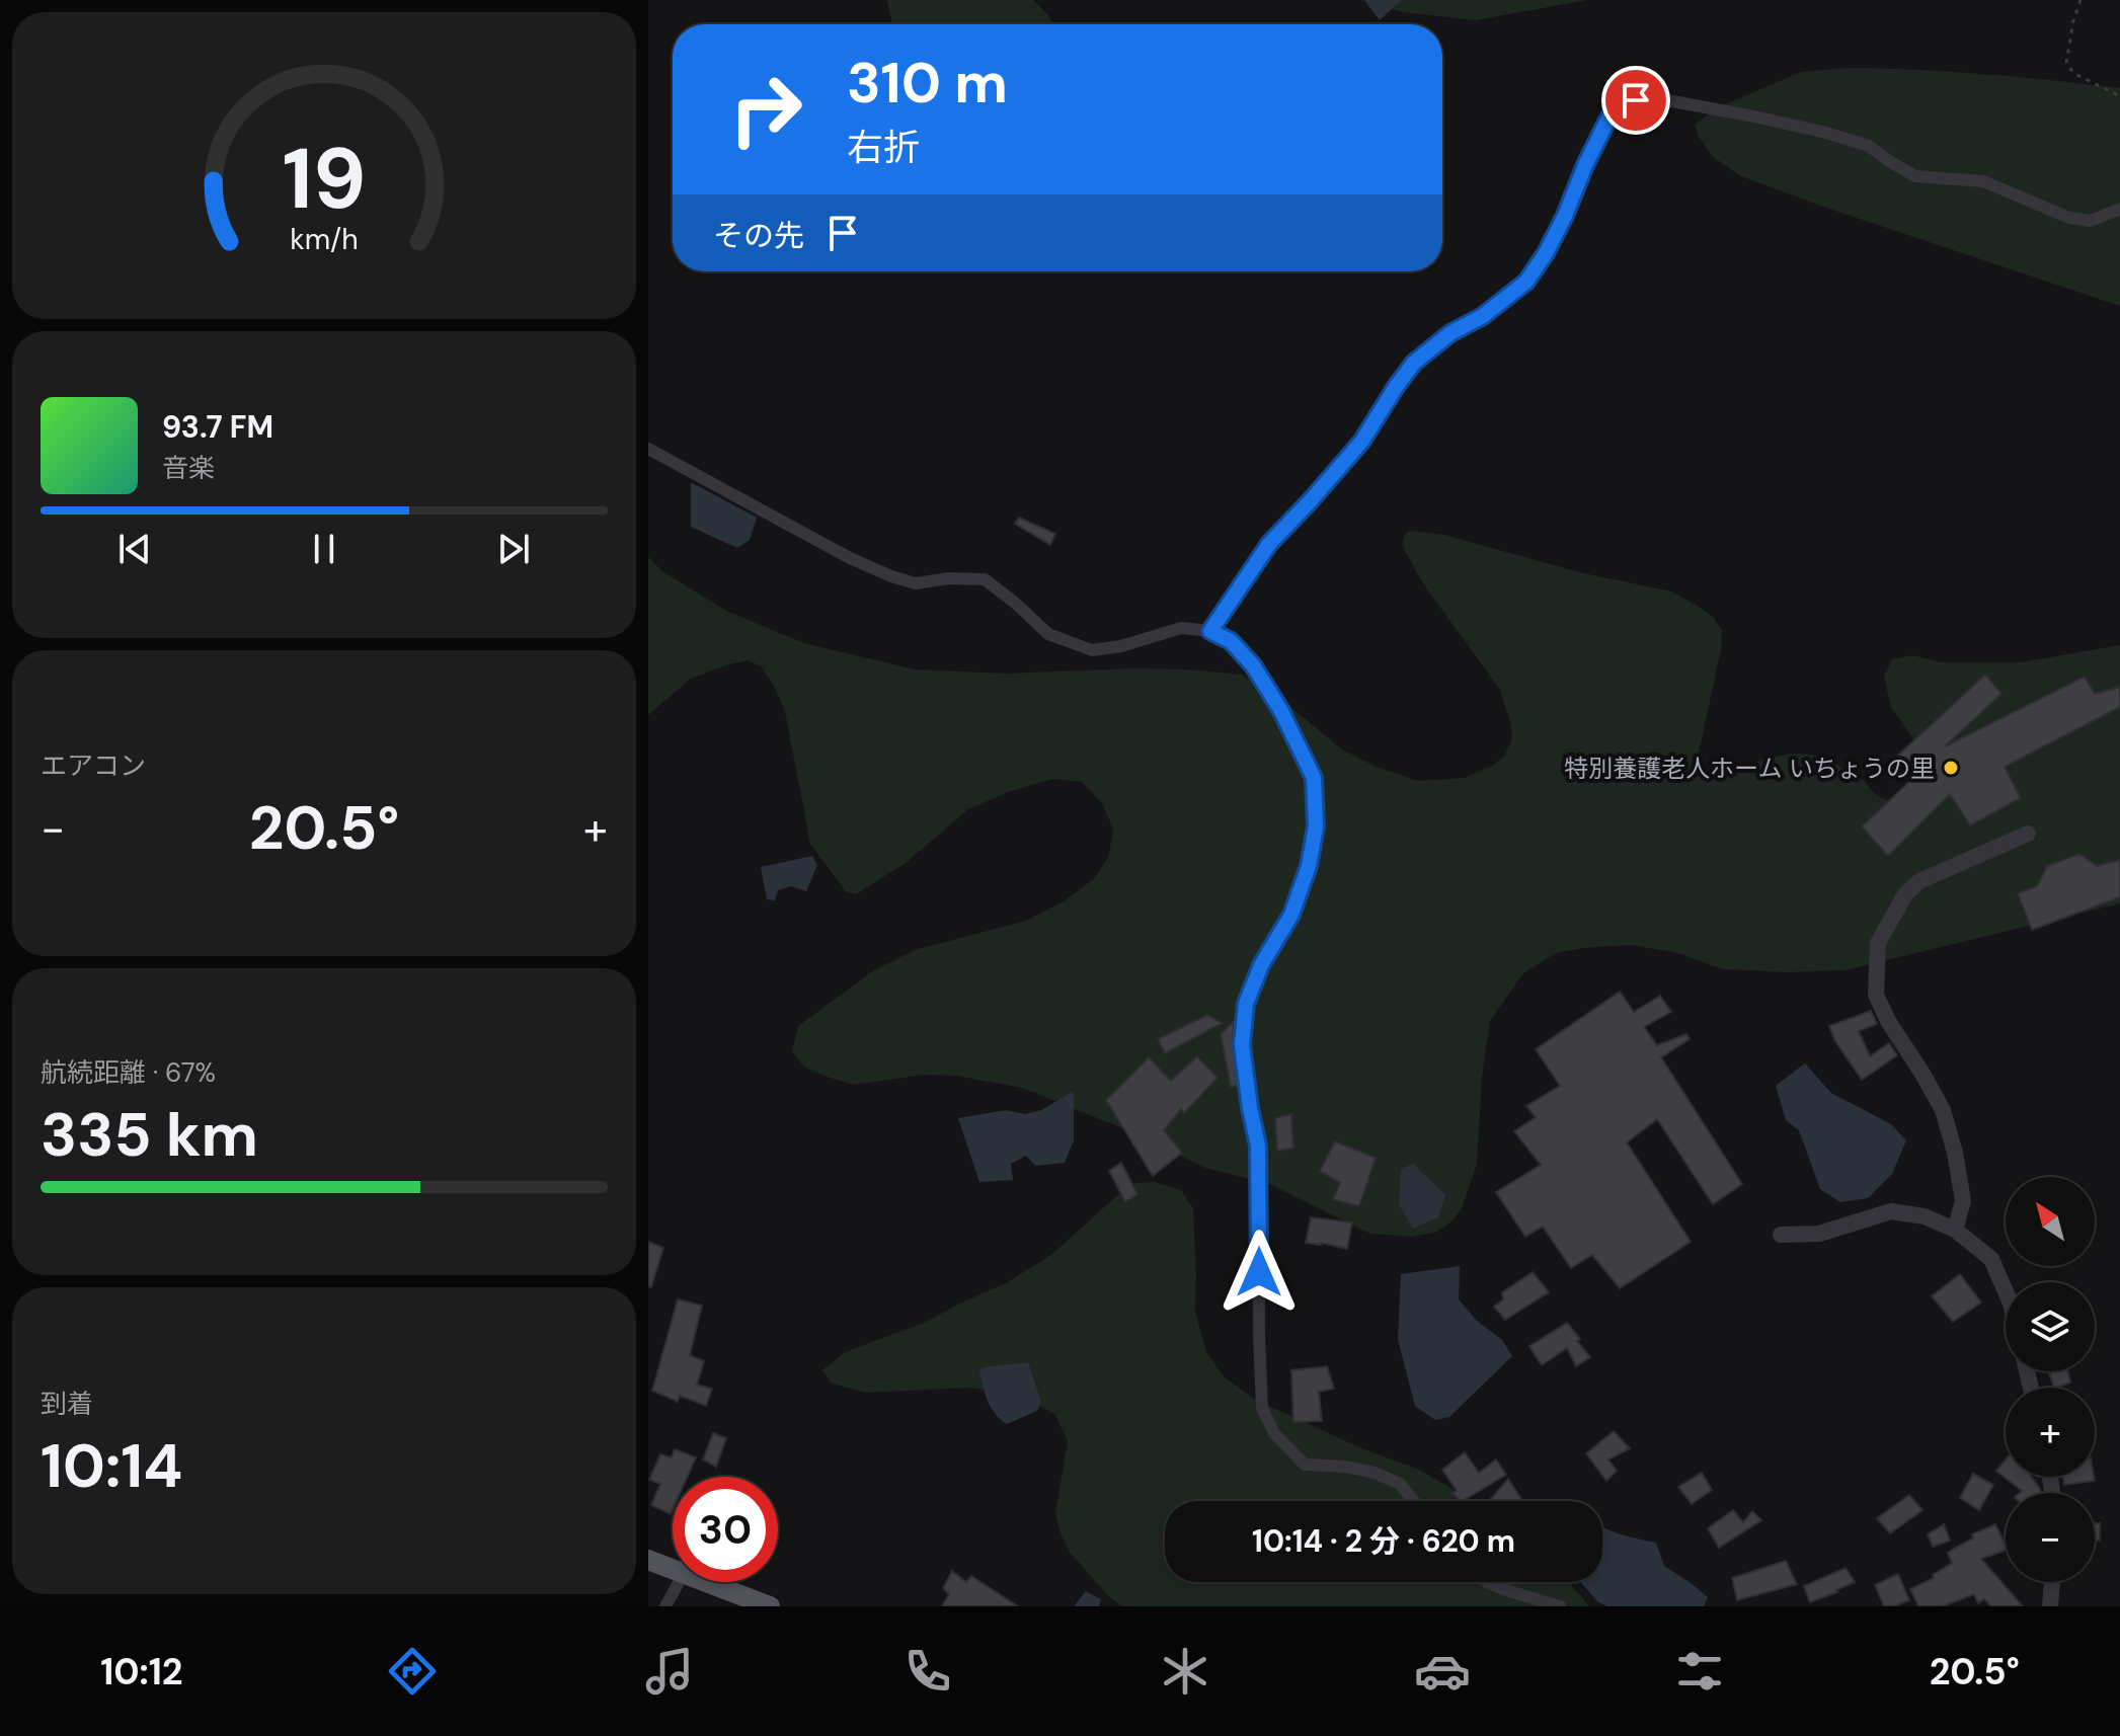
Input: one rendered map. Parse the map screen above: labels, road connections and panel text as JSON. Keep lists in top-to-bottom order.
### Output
{
  "places": ["特別養護老人ホーム いちょうの里"],
  "north": "top left",
  "page": {
    "turn": ["310 m", "右折"],
    "then": "その先",
    "song": ["93.7 FM", "音楽"],
    "tile": [
      "エアコン",
      ["航続距離 · 67%", "335 km"],
      ["到着", "10:14"]
    ],
    "heat": ["−", "20.5°", "+"],
    "map_buttons": ["+", "−"],
    "limit": "30",
    "trip": "10:14 · 2 分 · 620 m",
    "tabs": ["10:12", "20.5°"],
    "gauge": ["19", "km/h"]
  }
}
